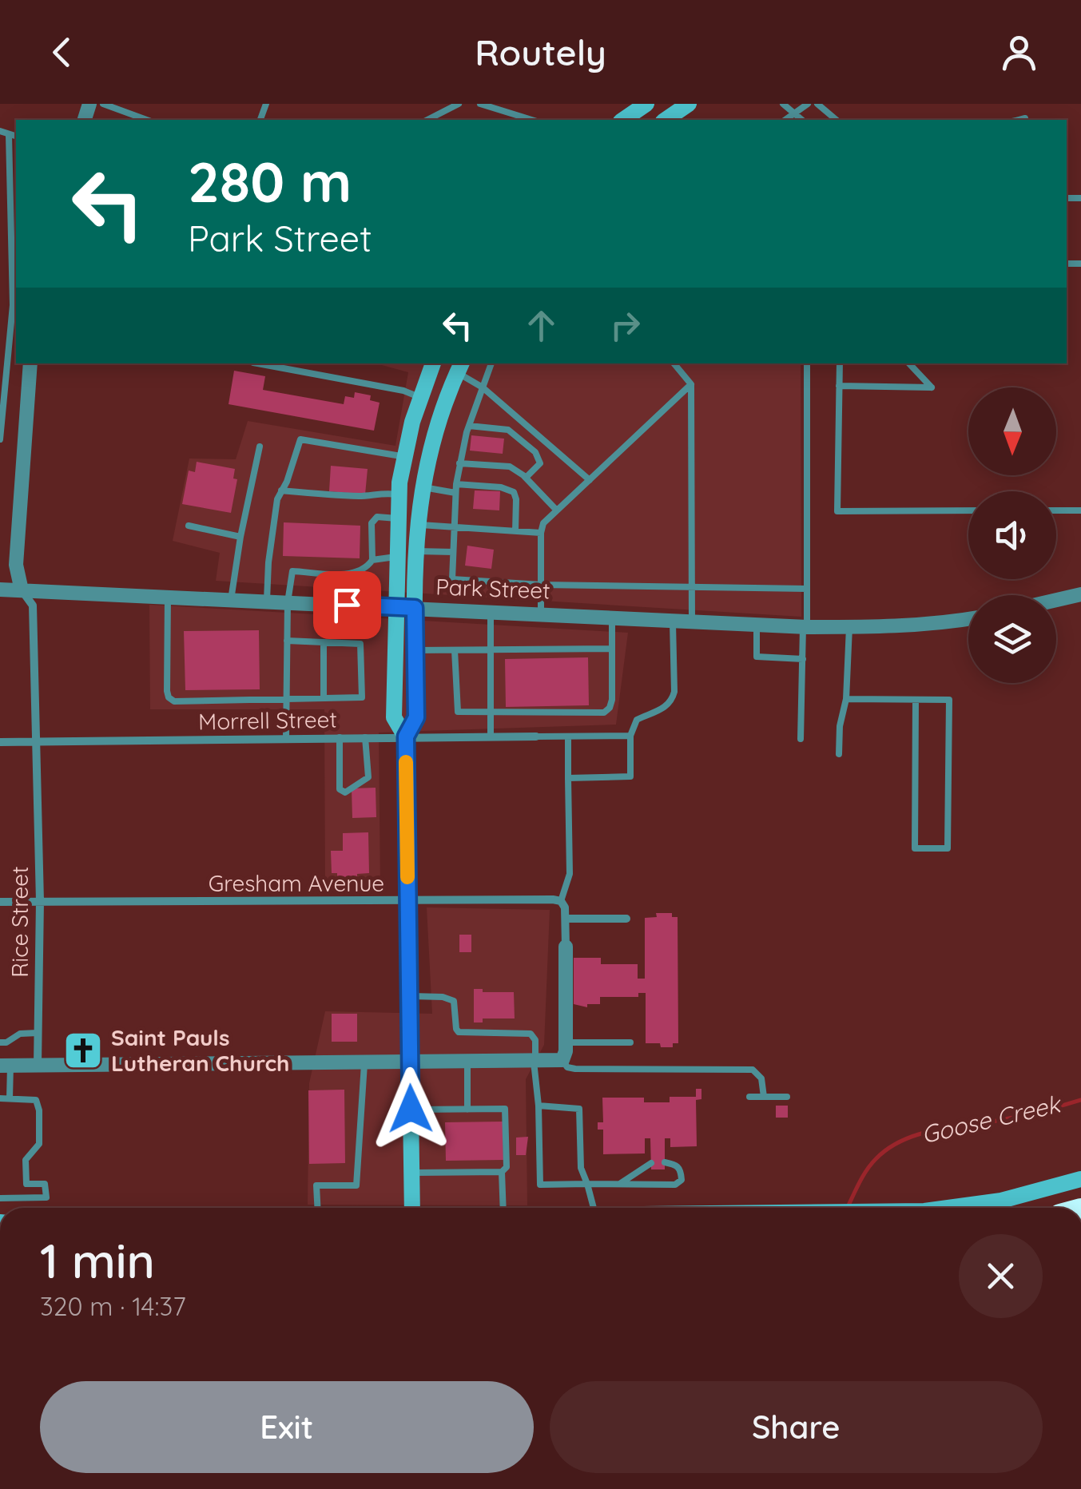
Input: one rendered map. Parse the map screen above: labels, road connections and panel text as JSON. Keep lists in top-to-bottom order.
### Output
{
  "streets": {
    "street": [
      "Park Street",
      "Morrell Street",
      "Gresham Avenue",
      "Rice Street"
    ]
  },
  "crossings": [
    ["Park Street", "Rice Street"],
    ["Morrell Street", "Rice Street"],
    ["Gresham Avenue", "Rice Street"]
  ],
  "water": ["Goose Creek"],
  "places": {
    "church": ["Saint Pauls Lutheran Church"]
  },
  "north": "bottom",
  "page": {
    "header": "Routely",
    "turn": ["280 m", "Park Street"],
    "heading": ["1 min", "320 m · 14:37"],
    "buttons": ["Exit", "Share"]
  }
}
